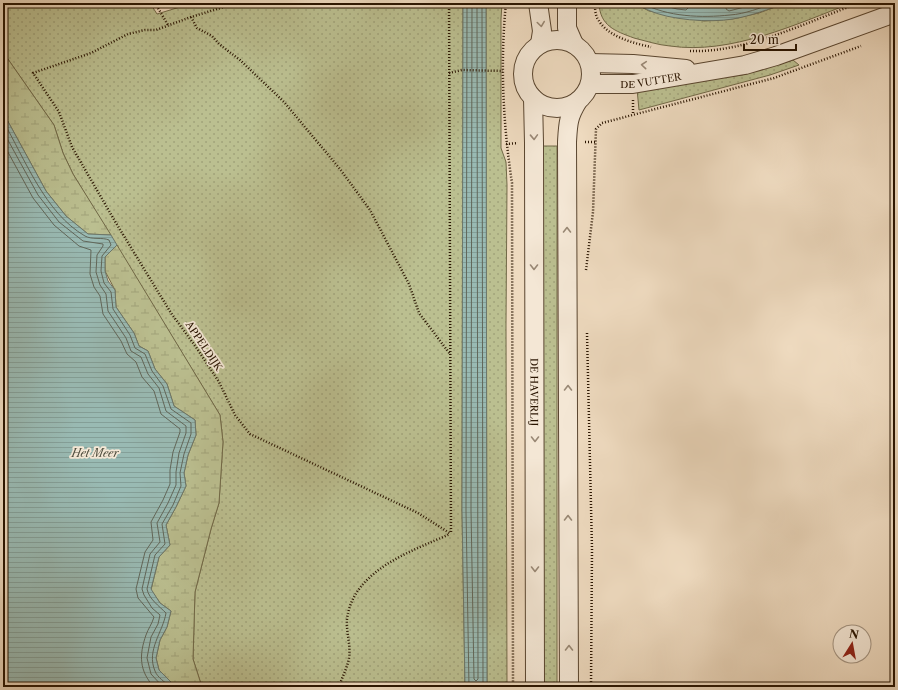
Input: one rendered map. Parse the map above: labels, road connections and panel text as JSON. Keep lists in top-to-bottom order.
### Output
{
  "streets": {
    "street": ["DE VUTTER", "DE HAVERLIJ"],
    "path": ["APPELDIJK"]
  },
  "crossings": [
    ["DE VUTTER", "DE HAVERLIJ"]
  ],
  "water": ["Het Meer"],
  "scale_bar": "20 m",
  "north": "top"
}
